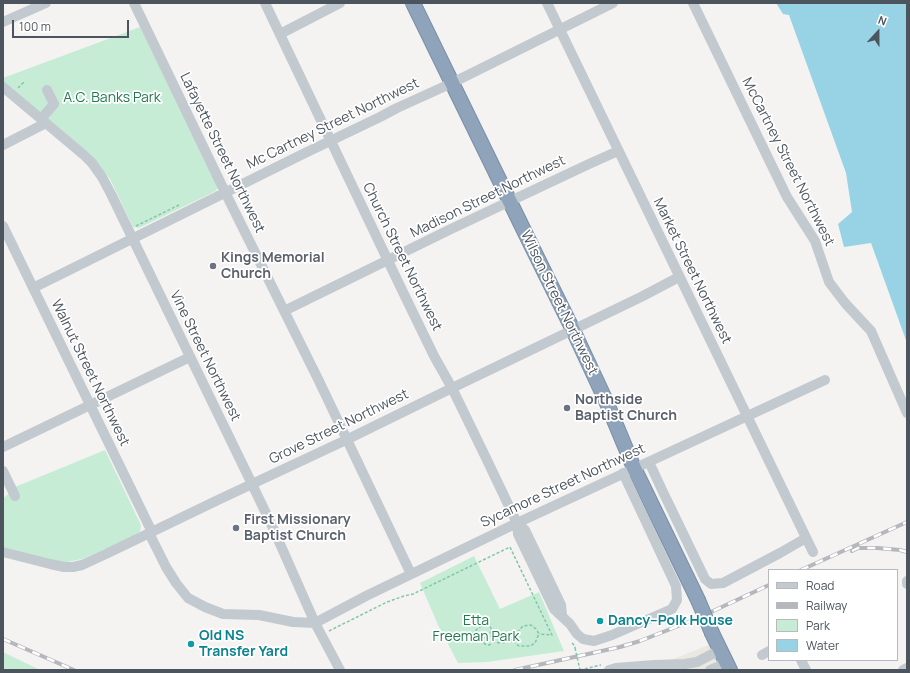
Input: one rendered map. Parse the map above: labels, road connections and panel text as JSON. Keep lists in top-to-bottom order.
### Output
{
  "streets": {
    "highway": ["Wilson Street Northwest"],
    "street": [
      "Mc Cartney Street Northwest",
      "Lafayette Street Northwest",
      "McCartney Street Northwest",
      "Madison Street Northwest",
      "Church Street Northwest",
      "Market Street Northwest",
      "Vine Street Northwest",
      "Walnut Street Northwest",
      "Grove Street Northwest",
      "Sycamore Street Northwest"
    ]
  },
  "crossings": [
    ["Mc Cartney Street Northwest", "Lafayette Street Northwest"],
    ["Mc Cartney Street Northwest", "Church Street Northwest"],
    ["Mc Cartney Street Northwest", "Market Street Northwest"],
    ["Mc Cartney Street Northwest", "Wilson Street Northwest"],
    ["Mc Cartney Street Northwest", "Vine Street Northwest"],
    ["Mc Cartney Street Northwest", "Walnut Street Northwest"],
    ["Lafayette Street Northwest", "Madison Street Northwest"],
    ["Lafayette Street Northwest", "Grove Street Northwest"],
    ["Lafayette Street Northwest", "Sycamore Street Northwest"],
    ["Madison Street Northwest", "Church Street Northwest"],
    ["Madison Street Northwest", "Market Street Northwest"],
    ["Madison Street Northwest", "Wilson Street Northwest"],
    ["Church Street Northwest", "Wilson Street Northwest"],
    ["Church Street Northwest", "Grove Street Northwest"],
    ["Church Street Northwest", "Sycamore Street Northwest"],
    ["Market Street Northwest", "Grove Street Northwest"],
    ["Market Street Northwest", "Sycamore Street Northwest"],
    ["Wilson Street Northwest", "Grove Street Northwest"],
    ["Wilson Street Northwest", "Sycamore Street Northwest"],
    ["Vine Street Northwest", "Walnut Street Northwest"],
    ["Vine Street Northwest", "Grove Street Northwest"],
    ["Vine Street Northwest", "Sycamore Street Northwest"],
    ["Walnut Street Northwest", "Grove Street Northwest"],
    ["Walnut Street Northwest", "Sycamore Street Northwest"]
  ],
  "parks": ["A.C. Banks Park", "Etta Freeman Park"],
  "places": [
    "Kings Memorial Church",
    "Northside Baptist Church",
    "First Missionary Baptist Church",
    "Dancy–Polk House",
    "Old NS Transfer Yard"
  ],
  "legend": [
    "Road",
    "Railway",
    "Park",
    "Water"
  ],
  "scale_bar": "100 m",
  "north": "top"
}
